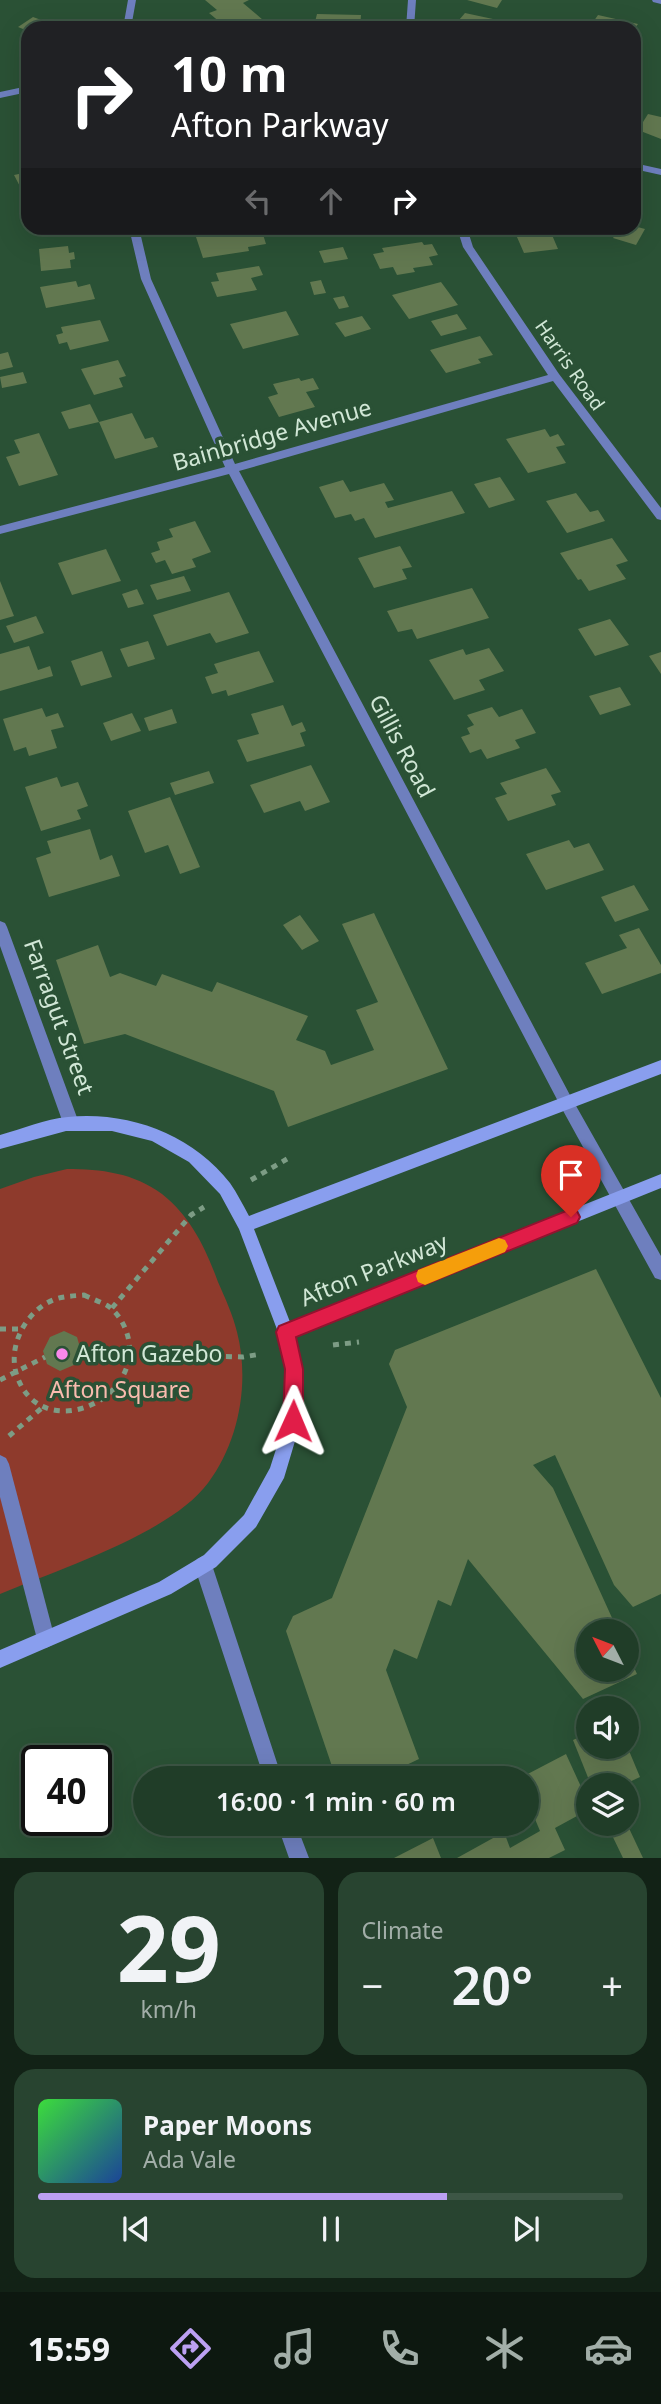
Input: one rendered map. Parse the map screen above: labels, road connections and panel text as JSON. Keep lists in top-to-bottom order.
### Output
{
  "streets": {
    "street": [
      "Harris Road",
      "Bainbridge Avenue",
      "Gillis Road",
      "Farragut Street",
      "Afton Parkway"
    ]
  },
  "crossings": [
    ["Harris Road", "Bainbridge Avenue"],
    ["Bainbridge Avenue", "Gillis Road"],
    ["Gillis Road", "Afton Parkway"]
  ],
  "parks": ["Afton Square"],
  "places": ["Afton Gazebo"],
  "north": "top left",
  "page": {
    "turn": ["10 m", "Afton Parkway"],
    "limit": "40",
    "trip": "16:00 · 1 min · 60 m",
    "tile": [
      ["29", "km/h"],
      "Climate"
    ],
    "heat": ["−", "20°", "+"],
    "song": ["Paper Moons", "Ada Vale"],
    "tabs": "15:59"
  }
}
